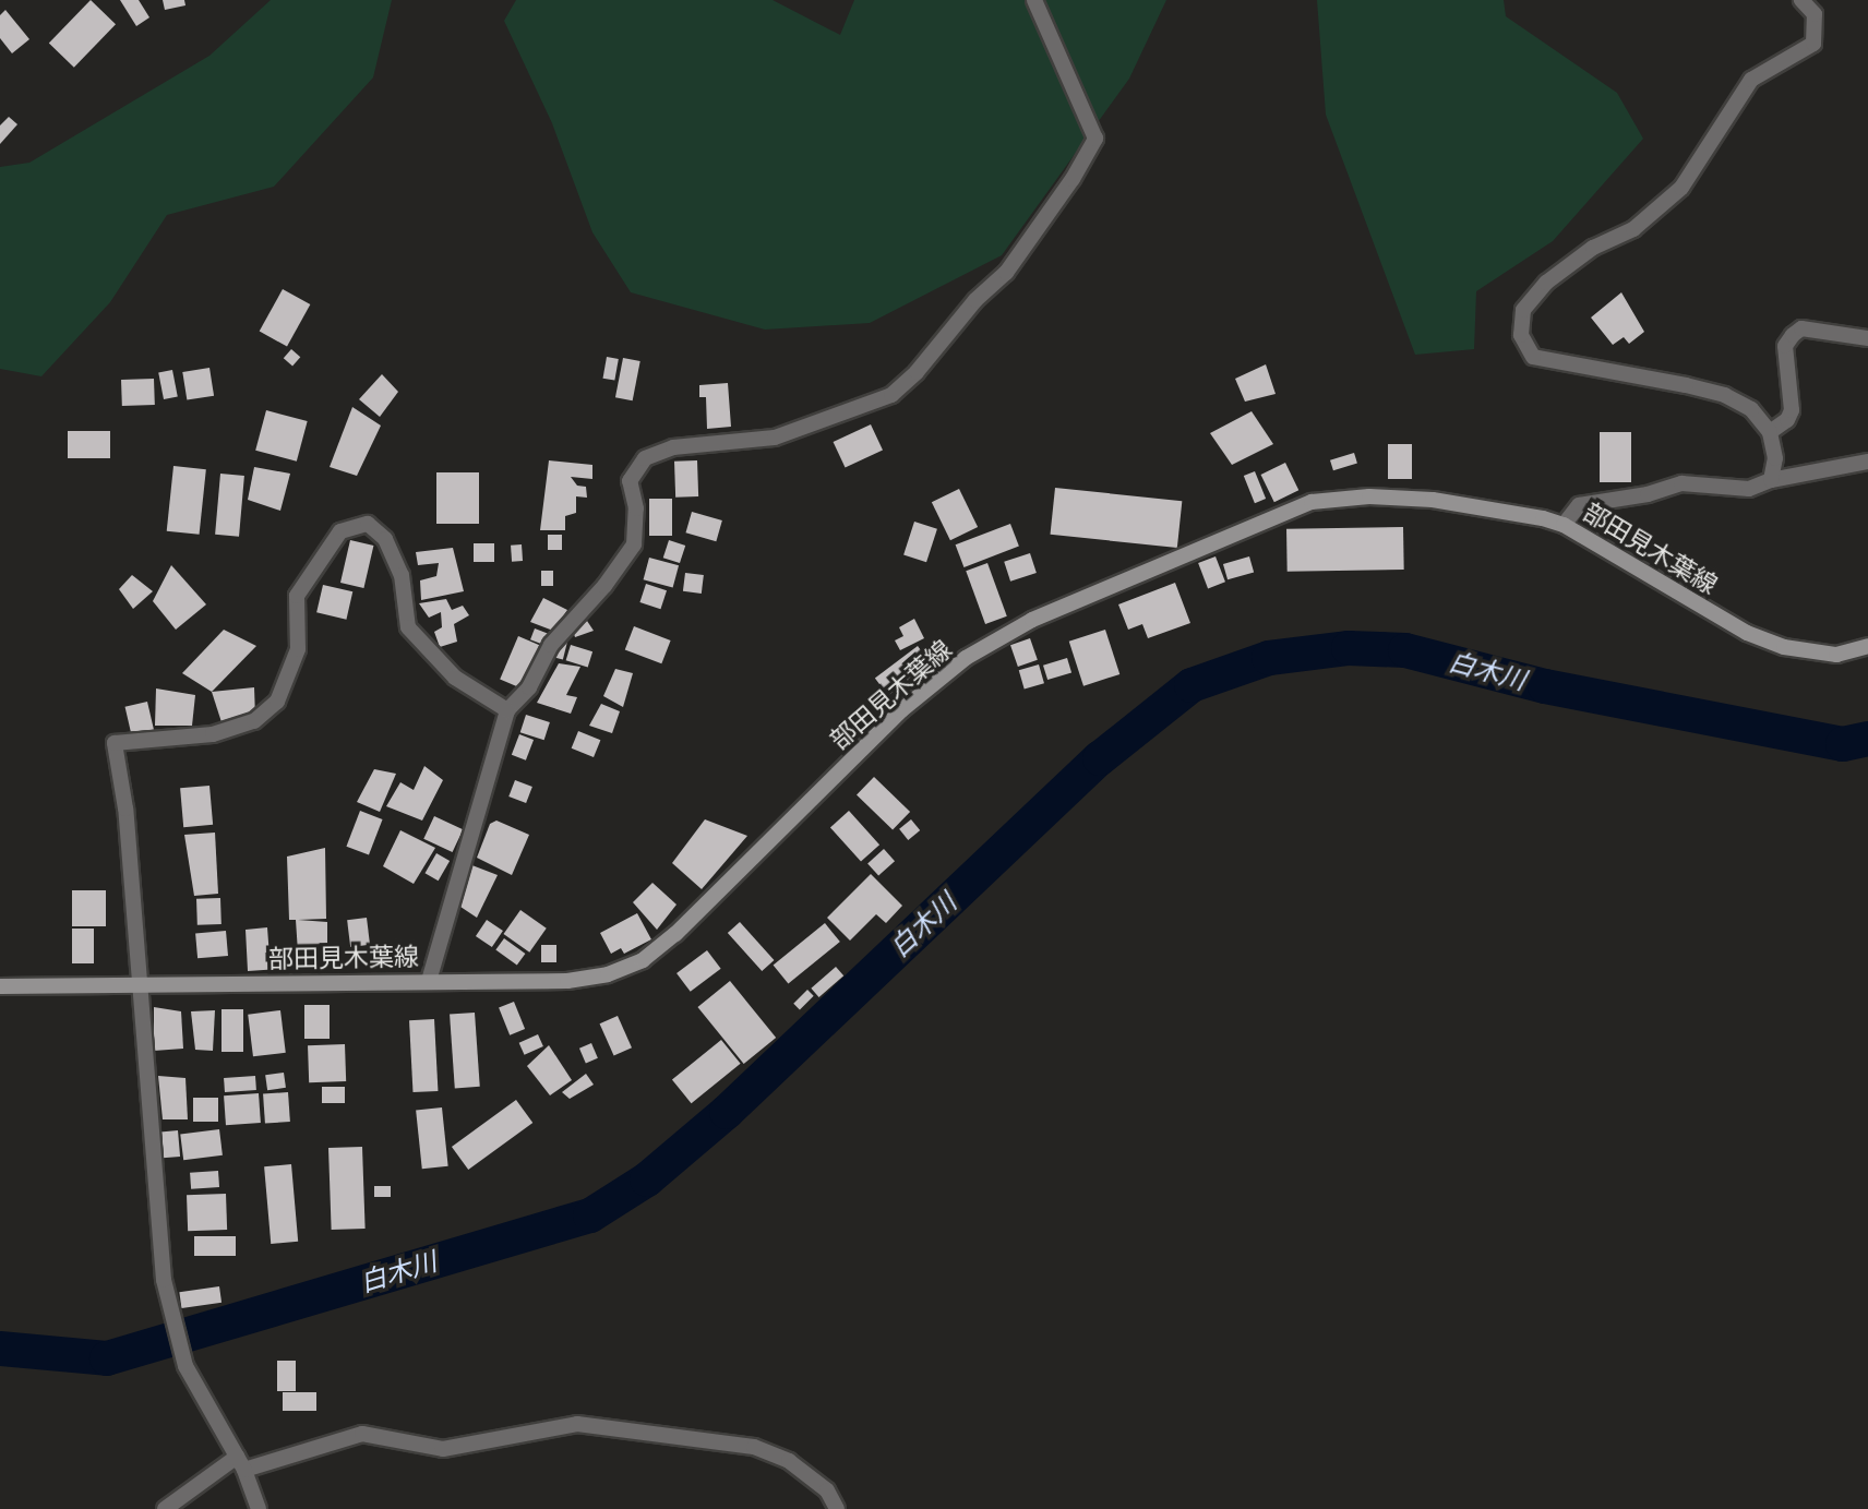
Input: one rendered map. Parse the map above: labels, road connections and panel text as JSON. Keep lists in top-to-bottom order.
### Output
{
  "streets": {
    "main road": ["部田見木葉線"]
  },
  "water": ["白木川"]
}
